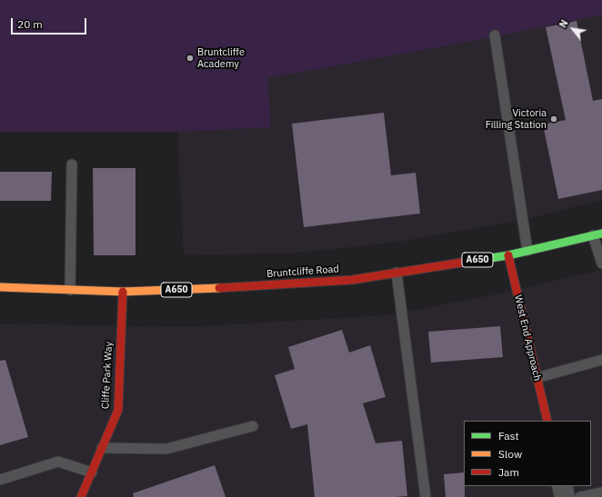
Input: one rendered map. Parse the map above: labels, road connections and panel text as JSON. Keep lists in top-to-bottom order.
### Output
{
  "streets": {
    "main road": [
      "A650",
      "Bruntcliffe Road",
      "West End Approach",
      "Cliffe Park Way"
    ]
  },
  "crossings": [
    ["Bruntcliffe Road", "West End Approach"],
    ["Bruntcliffe Road", "Cliffe Park Way"]
  ],
  "places": ["Bruntcliffe Academy", "Victoria Filling Station"],
  "legend": ["Fast", "Slow", "Jam"],
  "scale_bar": "20 m",
  "north": "top left"
}
